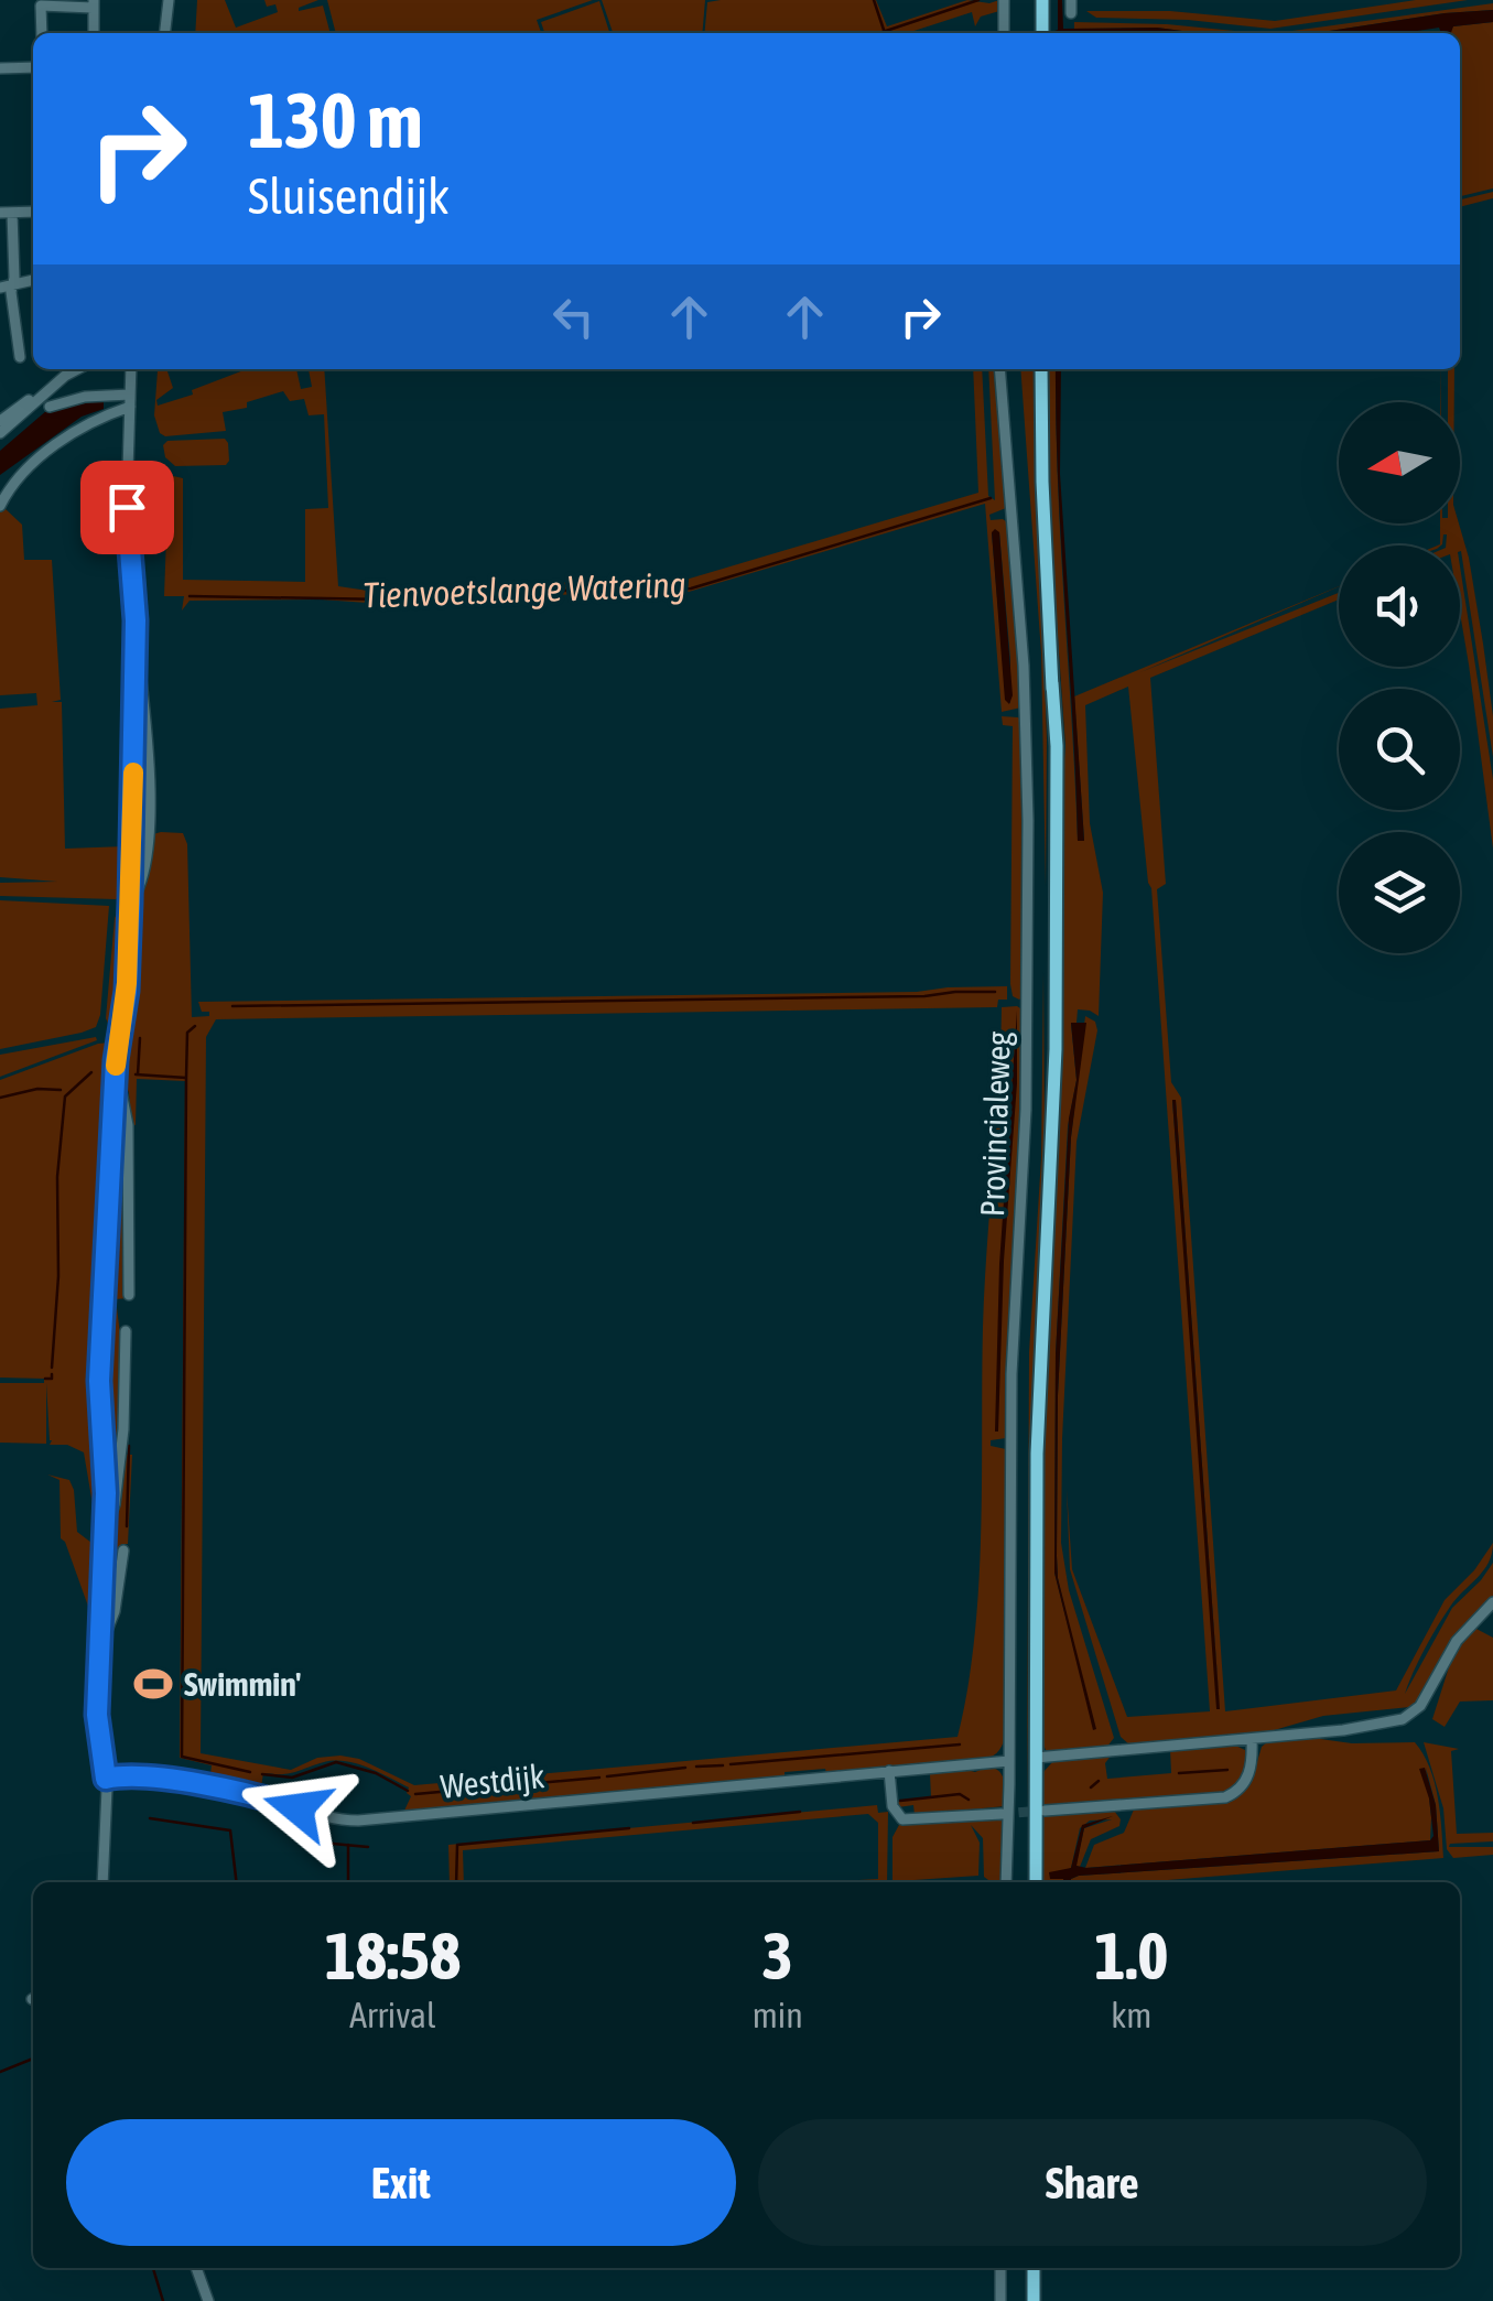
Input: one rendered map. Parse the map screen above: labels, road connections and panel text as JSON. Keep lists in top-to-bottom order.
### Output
{
  "streets": {
    "main road": ["Provincialeweg"],
    "street": ["Westdijk"]
  },
  "crossings": [
    ["Provincialeweg", "Westdijk"]
  ],
  "water": ["Tienvoetslange Watering"],
  "places": {
    "sports": ["Swimmin'"]
  },
  "north": "left",
  "page": {
    "turn": ["130 m", "Sluisendijk"],
    "eta": [
      "18:58",
      "Arrival",
      "3",
      "min",
      "1.0",
      "km"
    ],
    "buttons": ["Exit", "Share"]
  }
}
